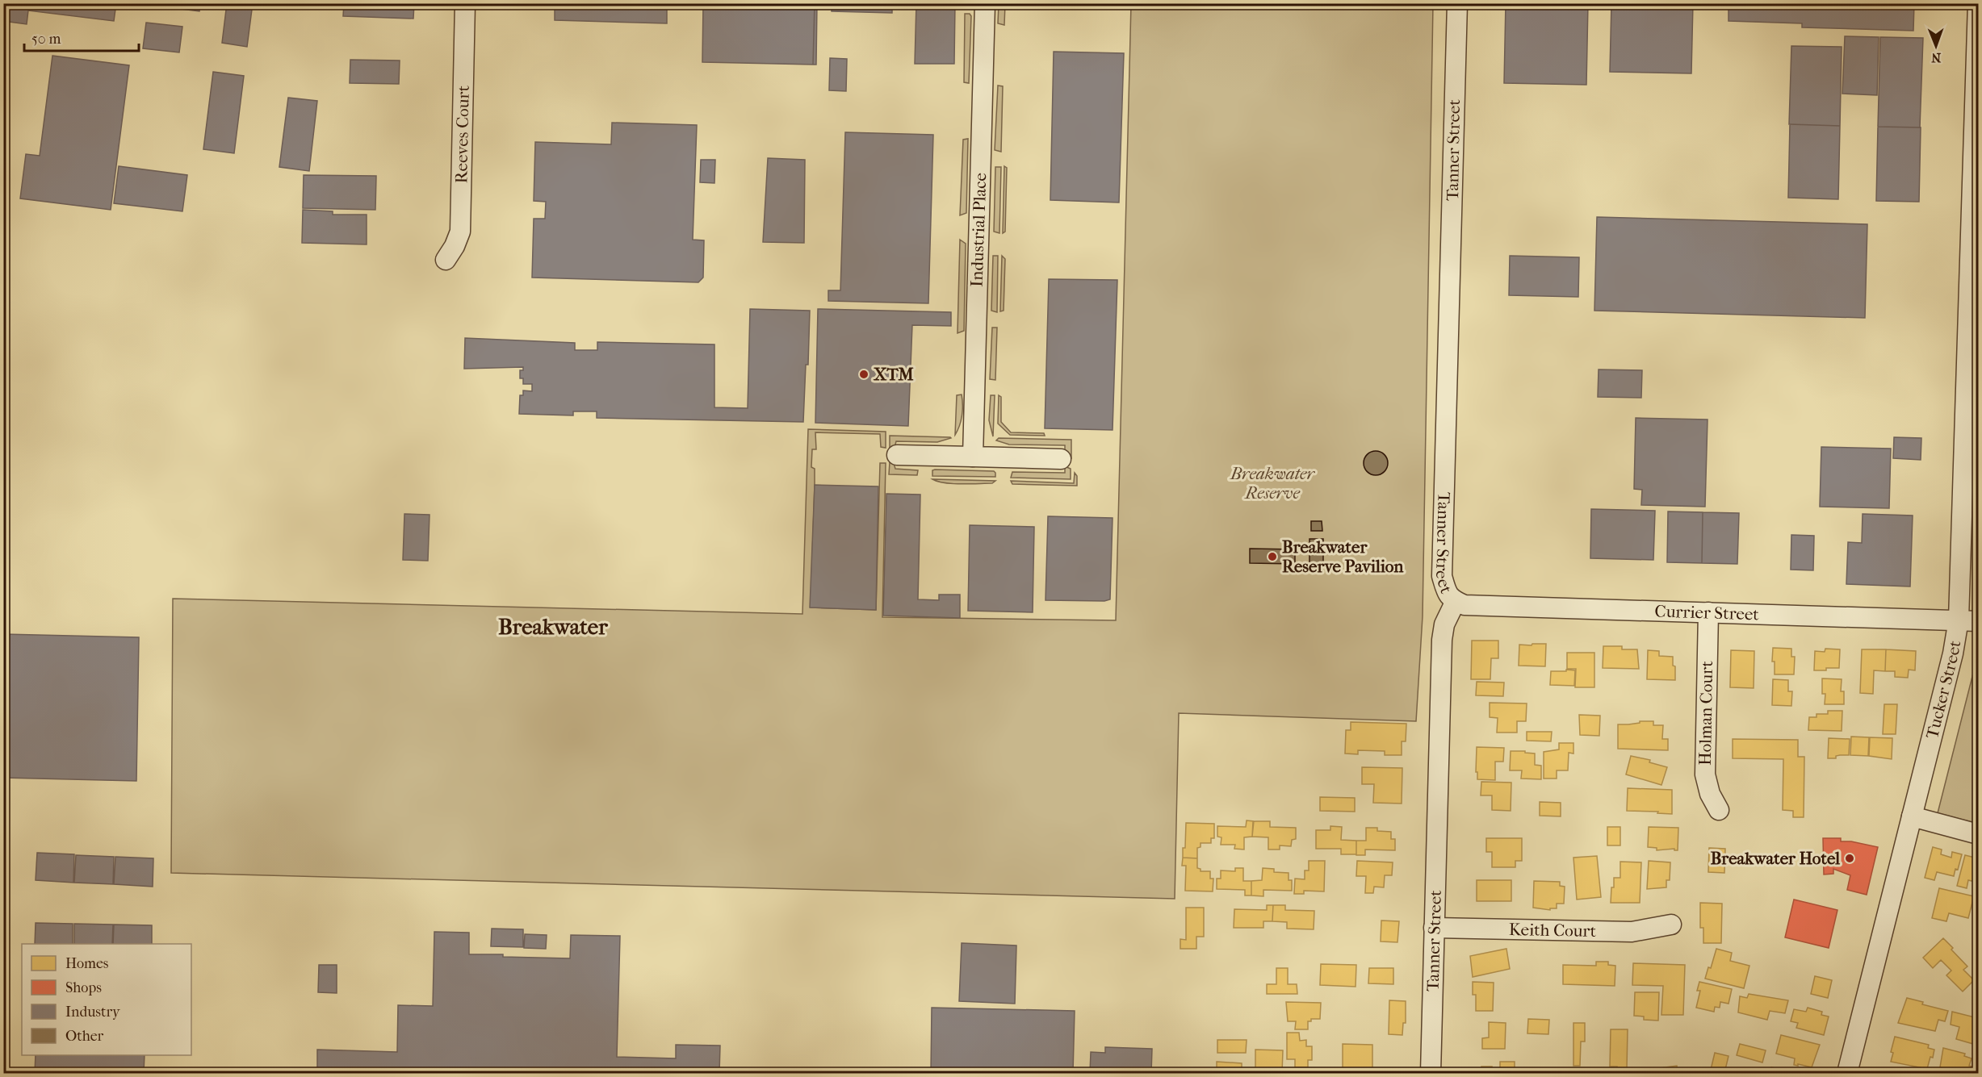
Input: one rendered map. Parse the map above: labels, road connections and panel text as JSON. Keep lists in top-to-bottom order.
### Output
{
  "streets": {
    "street": [
      "Reeves Court",
      "Tanner Street",
      "Industrial Place",
      "Currier Street",
      "Tucker Street",
      "Holman Court",
      "Keith Court"
    ]
  },
  "crossings": [
    ["Tanner Street", "Currier Street"],
    ["Tanner Street", "Keith Court"],
    ["Currier Street", "Tucker Street"],
    ["Currier Street", "Holman Court"]
  ],
  "districts": ["Breakwater"],
  "parks": ["Breakwater Reserve"],
  "places": ["XTM", "Breakwater Reserve Pavilion", "Breakwater Hotel"],
  "legend": [
    "Homes",
    "Shops",
    "Industry",
    "Other"
  ],
  "scale_bar": "50 m",
  "north": "bottom"
}
